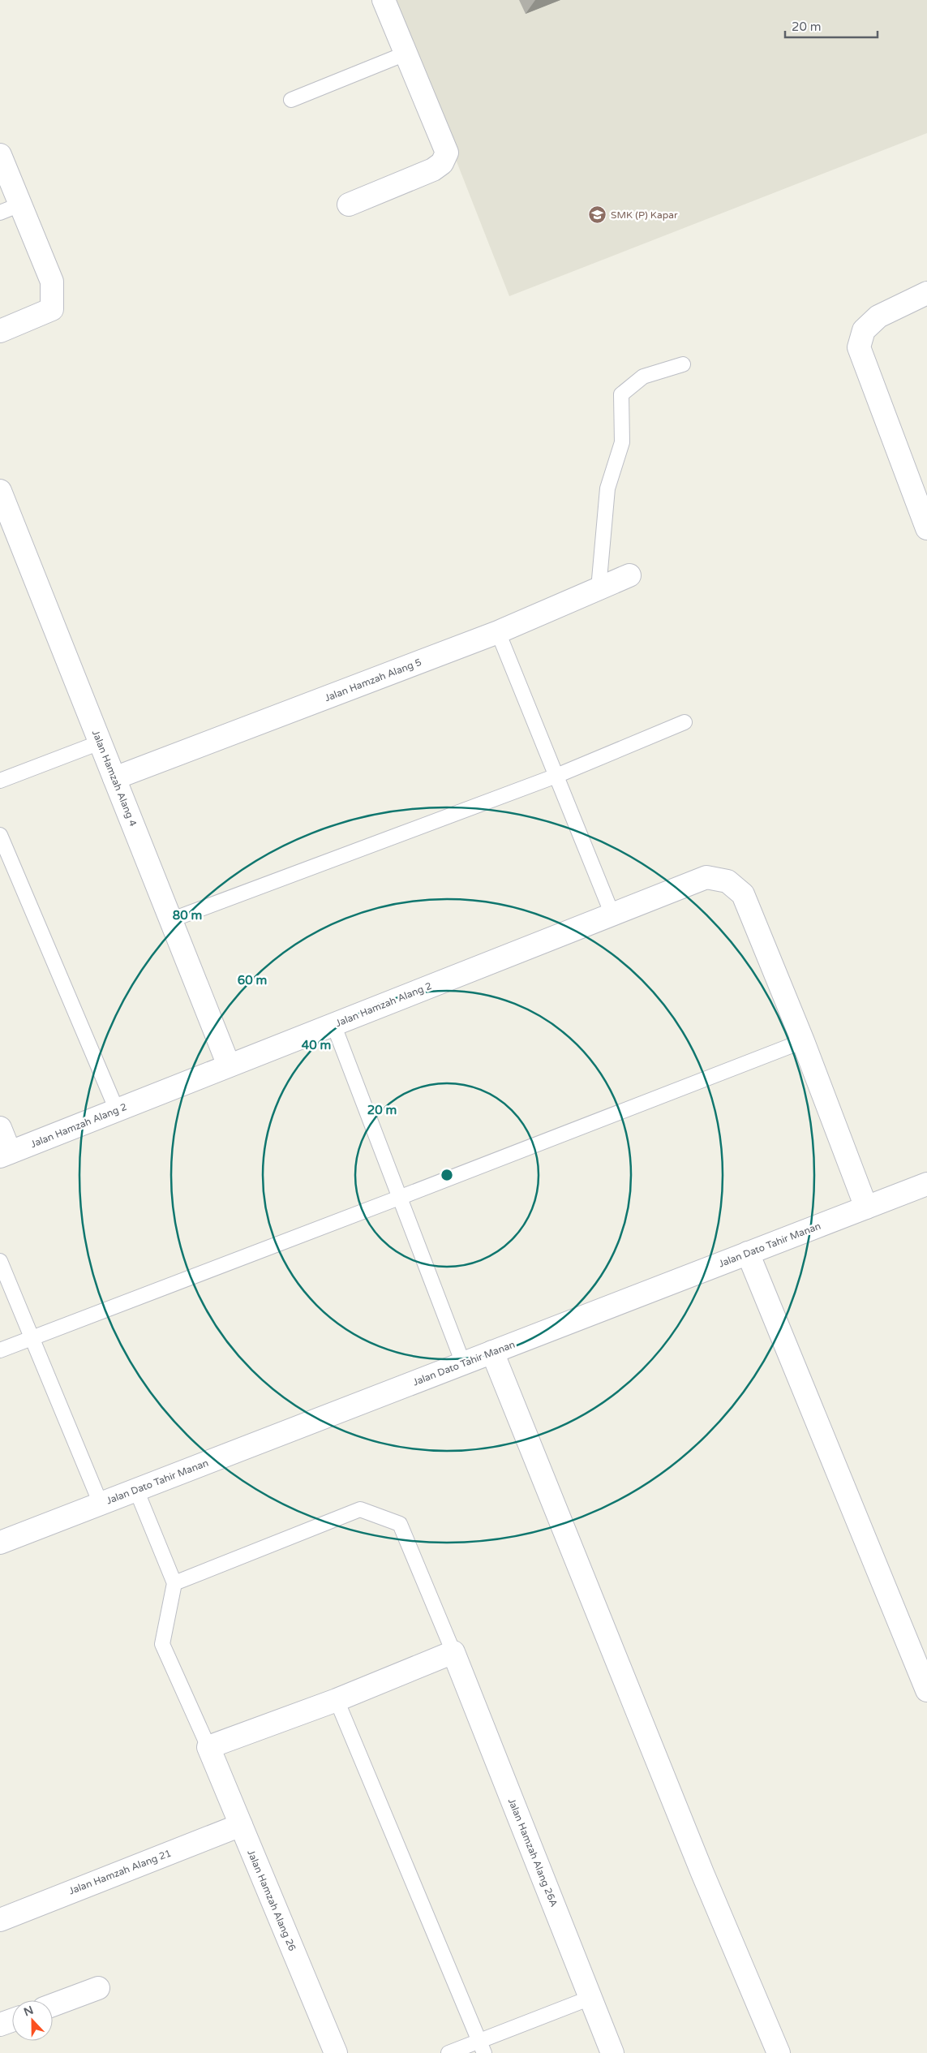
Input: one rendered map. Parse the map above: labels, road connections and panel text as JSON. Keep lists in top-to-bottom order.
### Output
{
  "streets": {
    "street": [
      "Jalan Hamzah Alang 5",
      "Jalan Hamzah Alang 4",
      "Jalan Hamzah Alang 2",
      "Jalan Dato Tahir Manan",
      "Jalan Hamzah Alang 26A",
      "Jalan Hamzah Alang 21",
      "Jalan Hamzah Alang 26"
    ]
  },
  "crossings": [
    ["Jalan Hamzah Alang 5", "Jalan Hamzah Alang 4"],
    ["Jalan Hamzah Alang 4", "Jalan Hamzah Alang 2"],
    ["Jalan Hamzah Alang 21", "Jalan Hamzah Alang 26"]
  ],
  "places": {
    "school or university": ["SMK (P) Kapar"]
  },
  "scale_bar": "20 m",
  "north": "top",
  "rings": [
    "80 m",
    "60 m",
    "40 m",
    "20 m"
  ]
}
